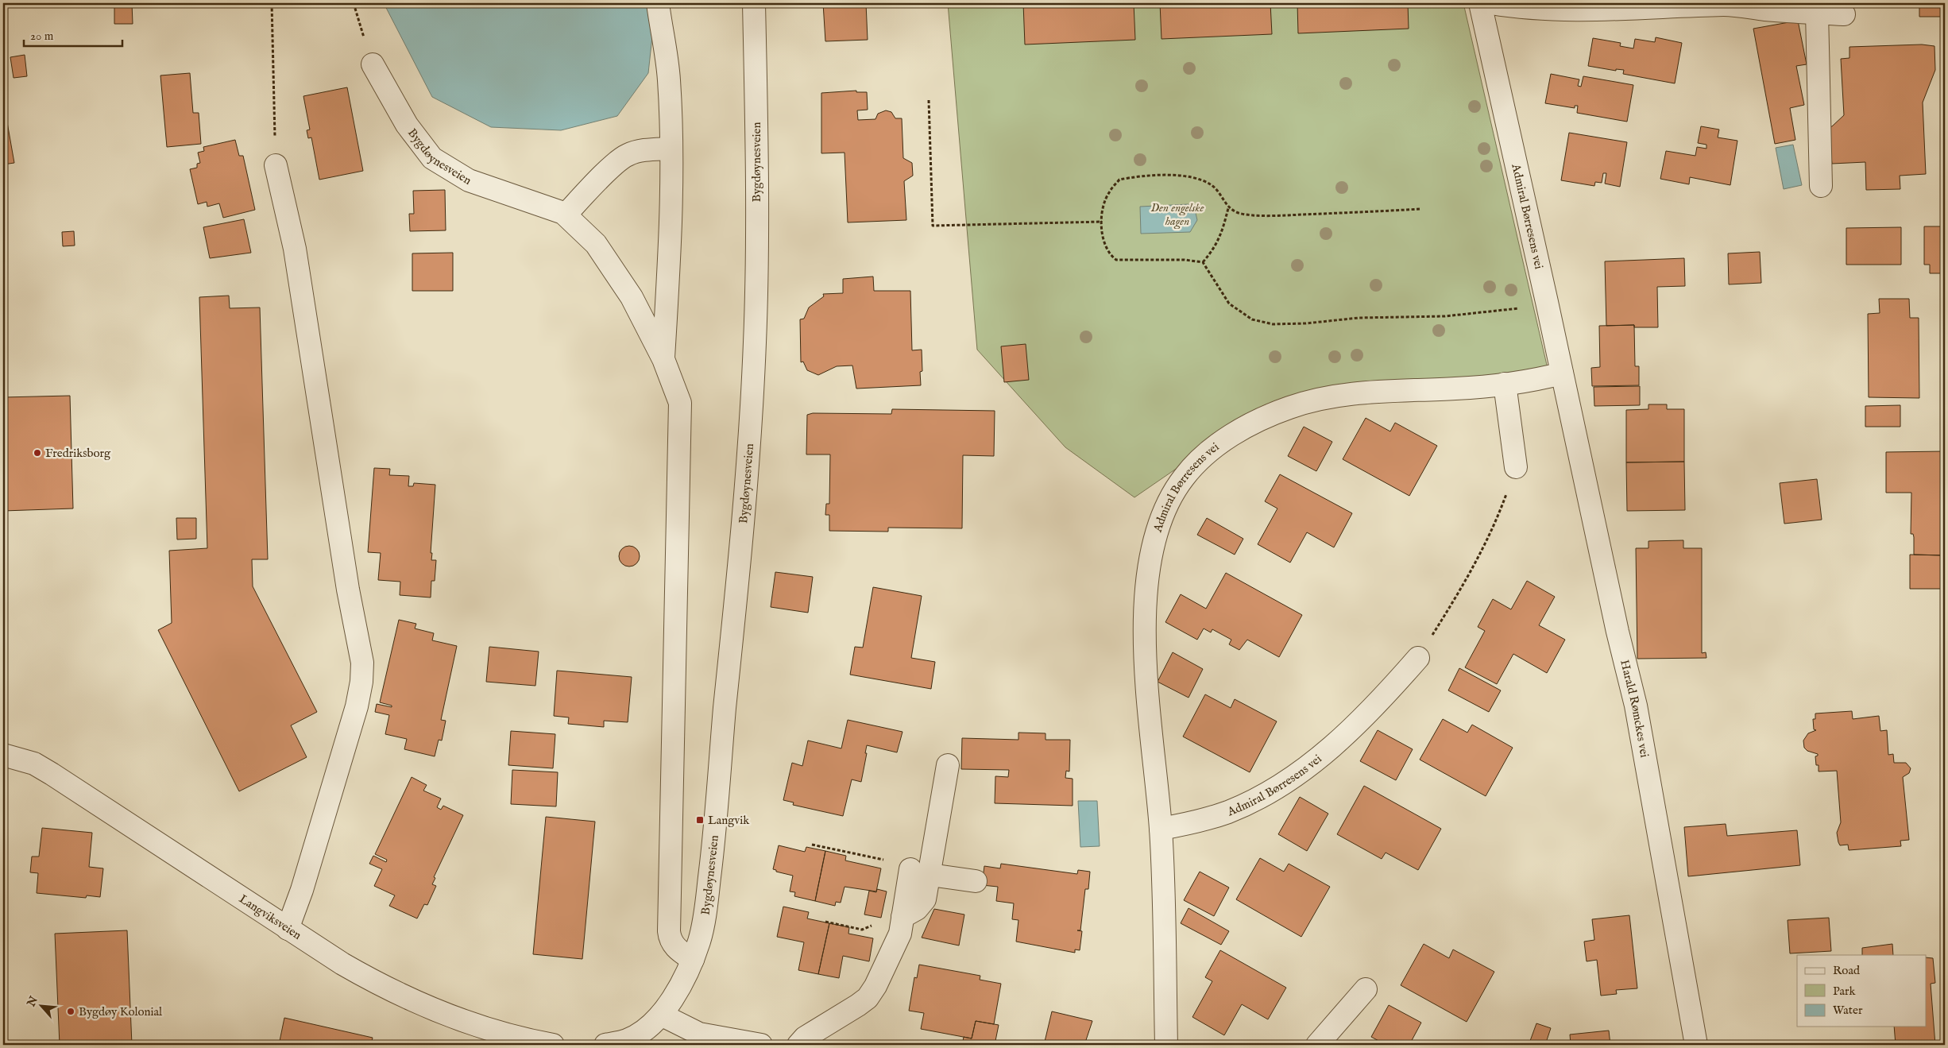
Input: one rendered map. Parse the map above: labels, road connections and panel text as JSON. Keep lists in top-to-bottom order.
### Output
{
  "streets": {
    "street": [
      "Bygdøynesveien",
      "Admiral Børresens vei",
      "Harald Rømckes vei",
      "Langviksveien"
    ]
  },
  "crossings": [
    ["Admiral Børresens vei", "Harald Rømckes vei"]
  ],
  "parks": ["Den engelske hagen"],
  "places": {
    "other": ["Fredriksborg", "Bygdøy Kolonial"],
    "transit": ["Langvik"]
  },
  "legend": ["Road", "Park", "Water"],
  "scale_bar": "20 m",
  "north": "top left"
}
